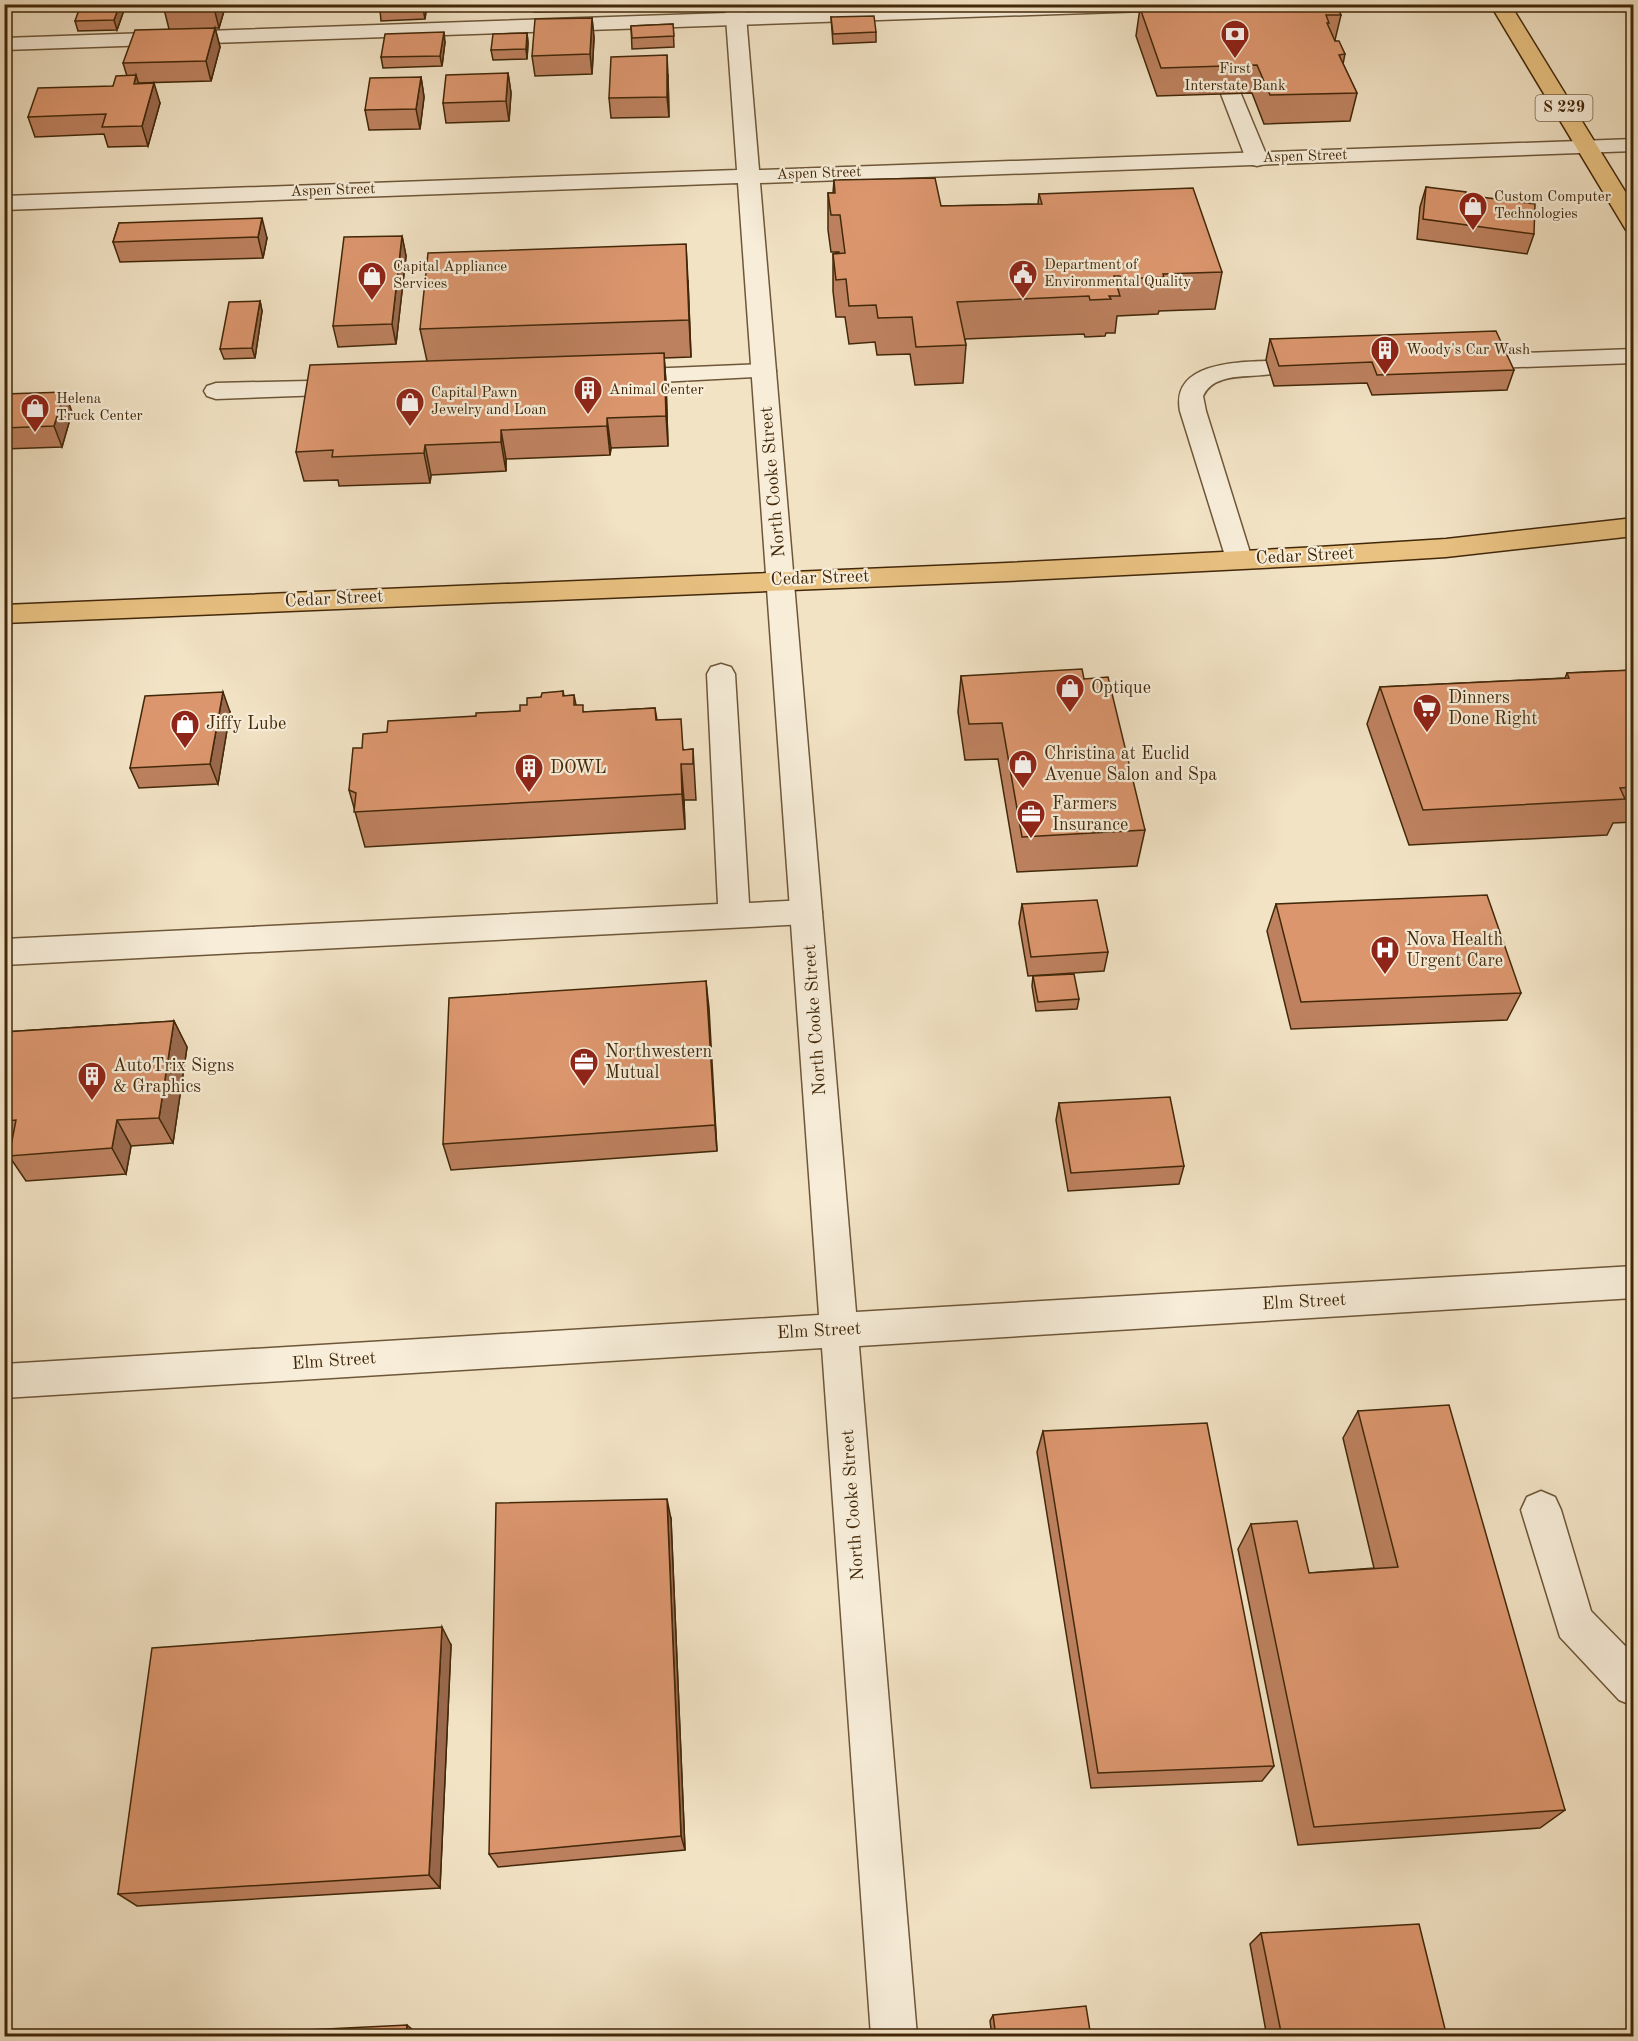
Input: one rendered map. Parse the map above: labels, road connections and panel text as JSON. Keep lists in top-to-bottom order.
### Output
{
  "streets": {
    "main road": ["S 229", "Cedar Street"],
    "street": ["Aspen Street", "North Cooke Street", "Elm Street"]
  },
  "crossings": [
    ["S 229", "Aspen Street"],
    ["Aspen Street", "North Cooke Street"],
    ["North Cooke Street", "Cedar Street"],
    ["North Cooke Street", "Elm Street"]
  ],
  "places": {
    "bank": ["First Interstate Bank"],
    "shop": [
      "Custom Computer Technologies",
      "Capital Appliance Services",
      "Capital Pawn Jewelry and Loan",
      "Helena Truck Center",
      "Optique",
      "Jiffy Lube",
      "Christina at Euclid Avenue Salon and Spa"
    ],
    "public building": ["Department of Environmental Quality"],
    "building": [
      "Woody's Car Wash",
      "Animal Center",
      "DOWL",
      "AutoTrix Signs & Graphics"
    ],
    "supermarket": ["Dinners Done Right"],
    "office": ["Farmers Insurance", "Northwestern Mutual"],
    "hospital": ["Nova Health Urgent Care"]
  }
}
